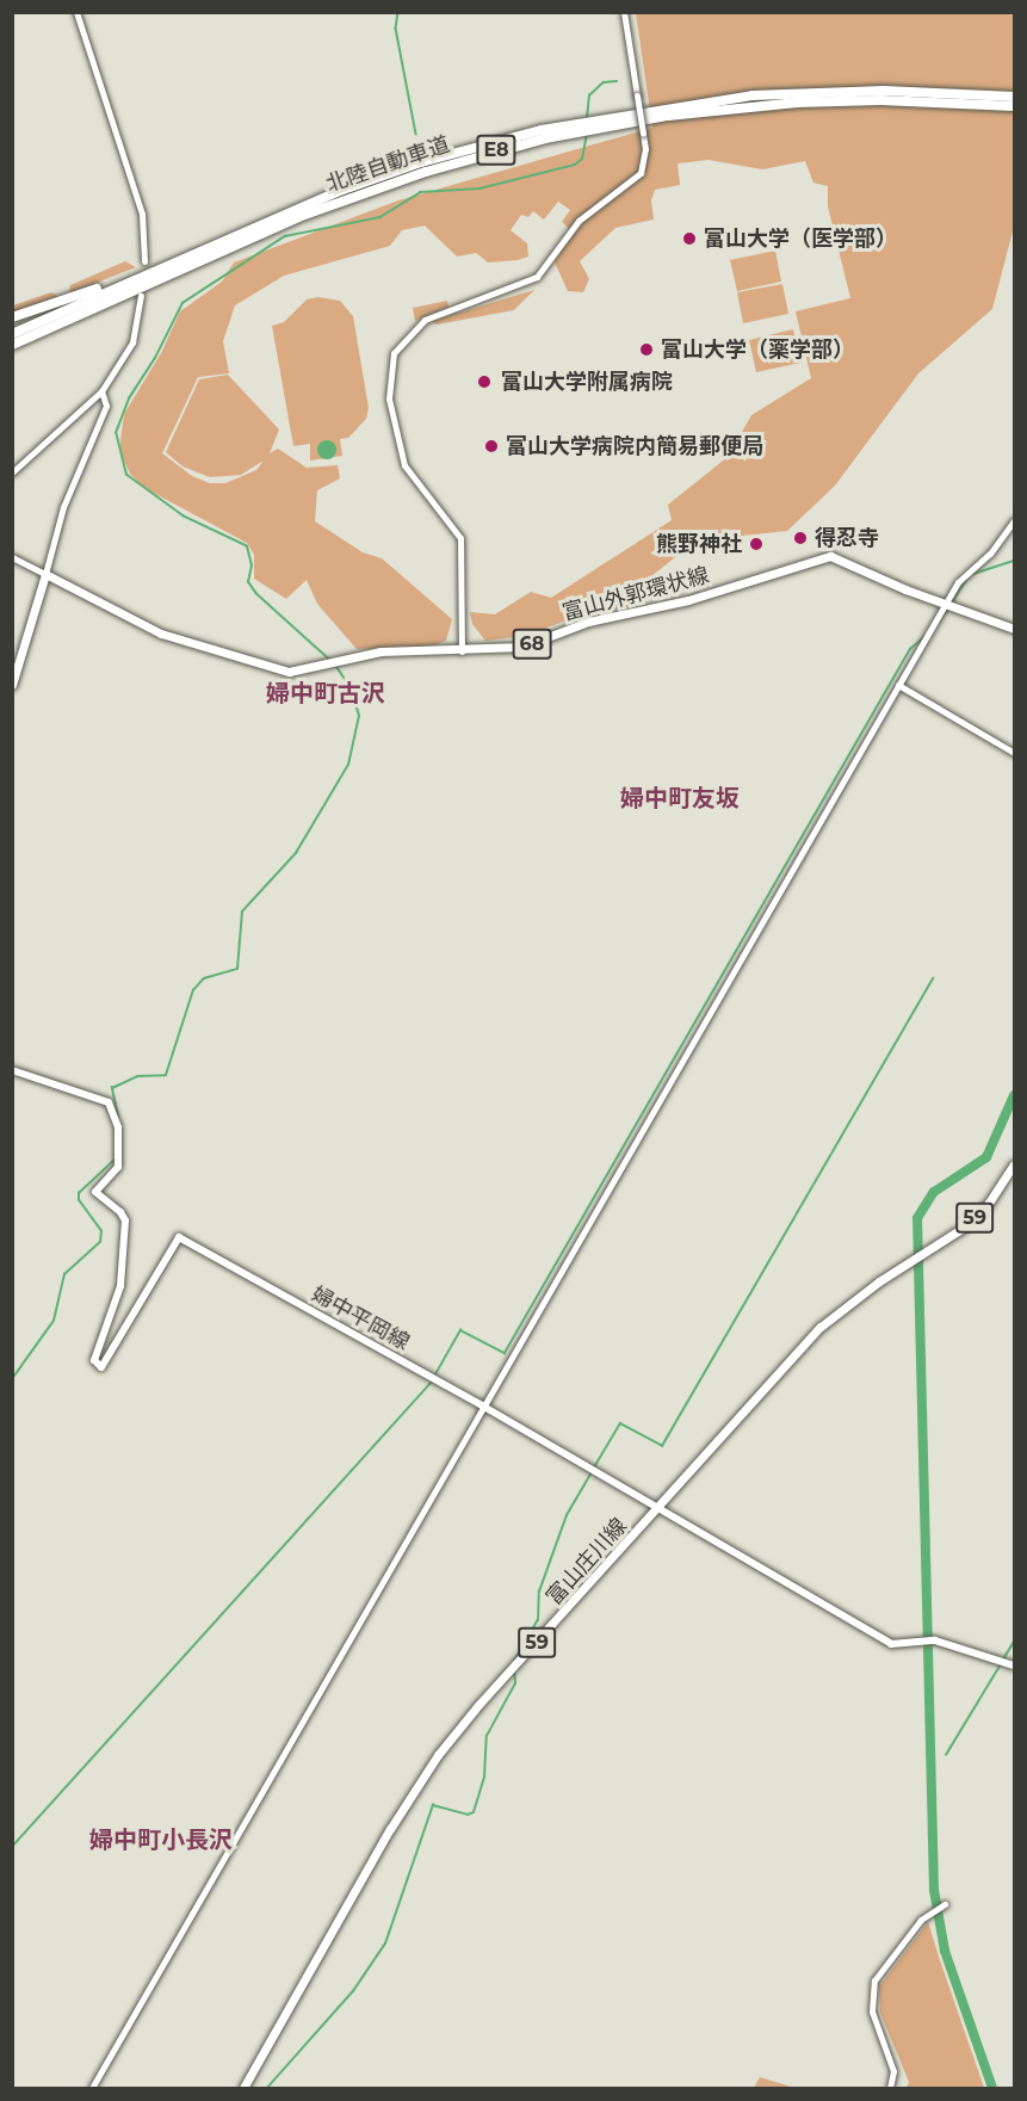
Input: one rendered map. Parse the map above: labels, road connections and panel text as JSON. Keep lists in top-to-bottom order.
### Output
{
  "streets": {
    "highway": ["E8", "北陸自動車道"],
    "main road": [
      "富山外郭環状線",
      "68",
      "59",
      "婦中平岡線",
      "富山庄川線"
    ]
  },
  "crossings": [
    ["婦中平岡線", "富山庄川線"]
  ],
  "districts": ["婦中町古沢", "婦中町友坂", "婦中町小長沢"],
  "places": [
    "富山大学（医学部）",
    "富山大学（薬学部）",
    "富山大学附属病院",
    "富山大学病院内簡易郵便局",
    "得忍寺",
    "熊野神社"
  ]
}
